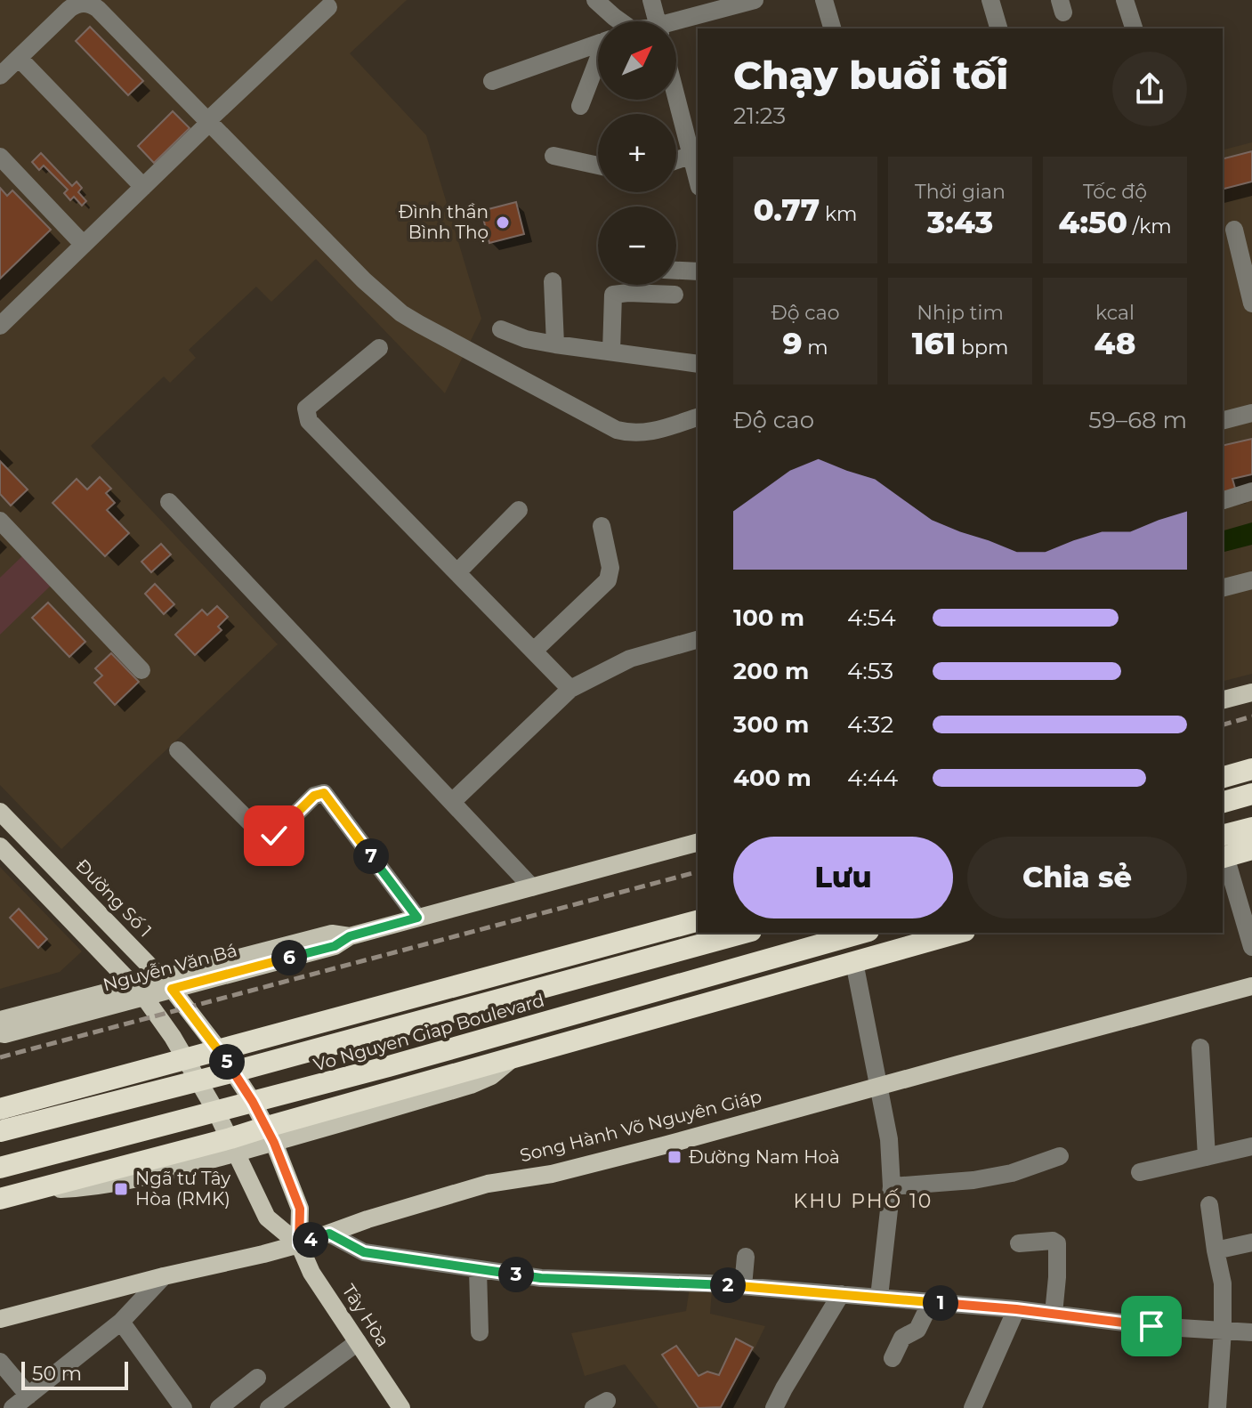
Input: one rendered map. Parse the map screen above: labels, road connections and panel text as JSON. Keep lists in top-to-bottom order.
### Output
{
  "streets": {
    "highway": ["Vo Nguyen Giap Boulevard"],
    "main road": [
      "Đường Số 1",
      "Nguyễn Văn Bá",
      "Song Hành Võ Nguyên Giáp",
      "Tây Hòa"
    ]
  },
  "crossings": [
    ["Đường Số 1", "Nguyễn Văn Bá"],
    ["Đường Số 1", "Vo Nguyen Giap Boulevard"],
    ["Đường Số 1", "Tây Hòa"],
    ["Vo Nguyen Giap Boulevard", "Tây Hòa"],
    ["Song Hành Võ Nguyên Giáp", "Tây Hòa"]
  ],
  "districts": ["KHU PHỐ 10"],
  "places": {
    "other": ["Đình thần Bình Thọ"],
    "transit": ["Đường Nam Hoà", "Ngã tư Tây Hòa (RMK)"]
  },
  "scale_bar": "50 m",
  "north": "top right",
  "page": {
    "map_buttons": ["+", "−"],
    "heading": ["Chạy buổi tối", "21:23"],
    "stats": [
      ["0.77 km"],
      ["Thời gian", "3:43"],
      ["Tốc độ", "4:50 /km"],
      ["Độ cao", "9 m"],
      ["Nhịp tim", "161 bpm"],
      ["kcal", "48"]
    ],
    "chart": ["Độ cao", "59–68 m"],
    "list": [
      {
        "name": "100 m",
        "note": "4:54"
      },
      {
        "name": "200 m",
        "note": "4:53"
      },
      {
        "name": "300 m",
        "note": "4:32"
      },
      {
        "name": "400 m",
        "note": "4:44"
      }
    ],
    "buttons": ["Lưu", "Chia sẻ"],
    "pins": [
      "7",
      "6",
      "5",
      "4",
      "3",
      "2",
      "1"
    ],
    "scale": "50 m"
  }
}
